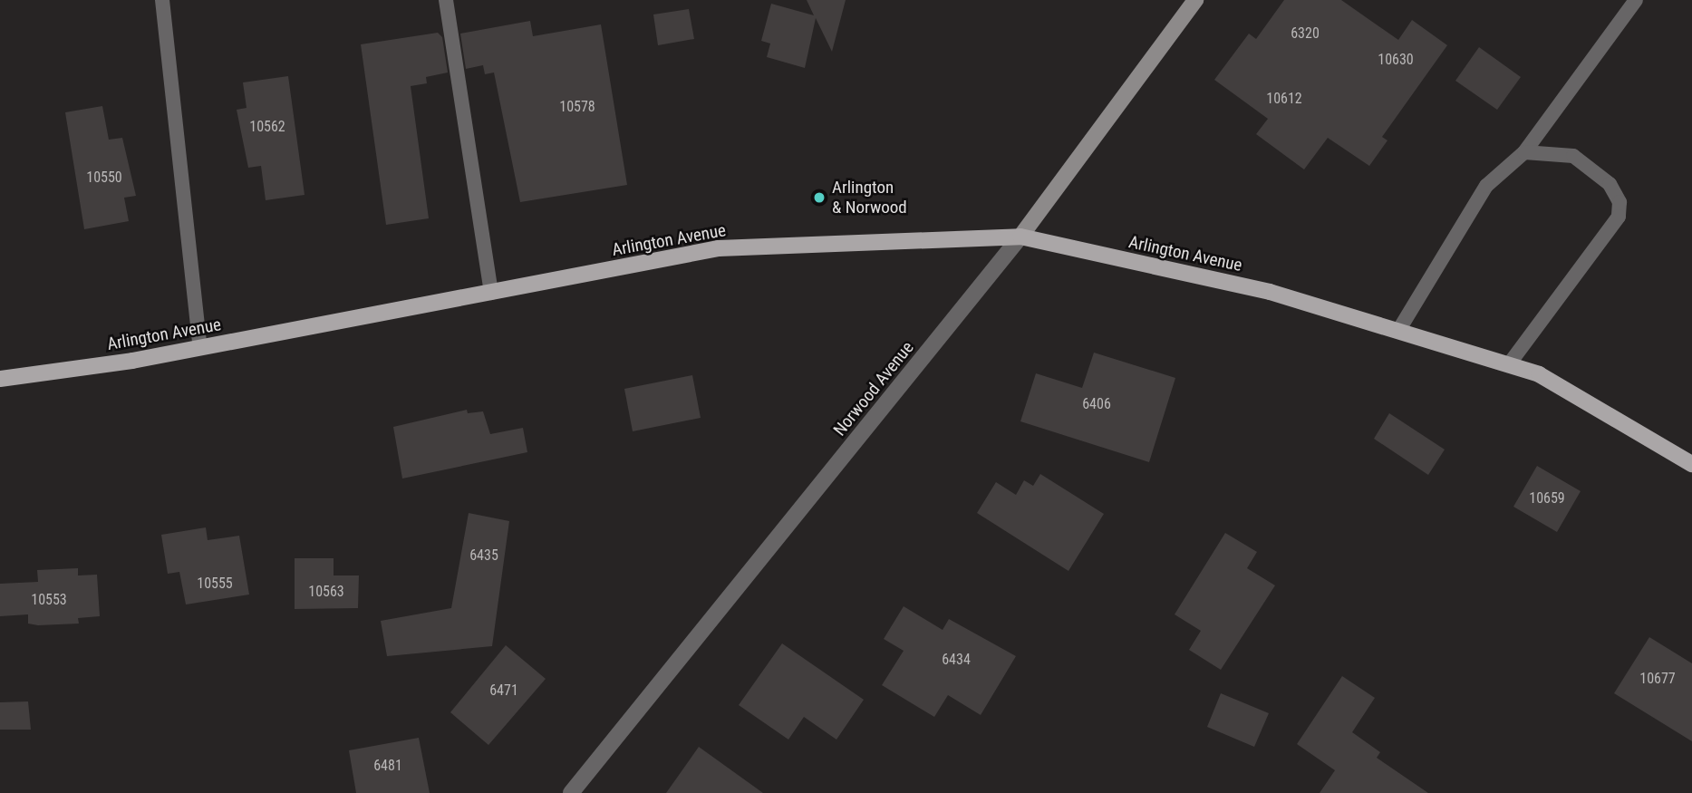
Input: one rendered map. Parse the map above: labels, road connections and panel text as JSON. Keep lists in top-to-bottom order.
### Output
{
  "streets": {
    "main road": ["Arlington Avenue"],
    "street": ["Norwood Avenue"]
  },
  "crossings": [
    ["Arlington Avenue", "Norwood Avenue"]
  ],
  "places": ["Arlington & Norwood"],
  "house_numbers": [
    "6320",
    "10630",
    "10612",
    "10578",
    "10562",
    "10550",
    "6406",
    "10659",
    "6435",
    "10555",
    "10563",
    "10553",
    "6434",
    "10677",
    "6471",
    "6481"
  ]
}
